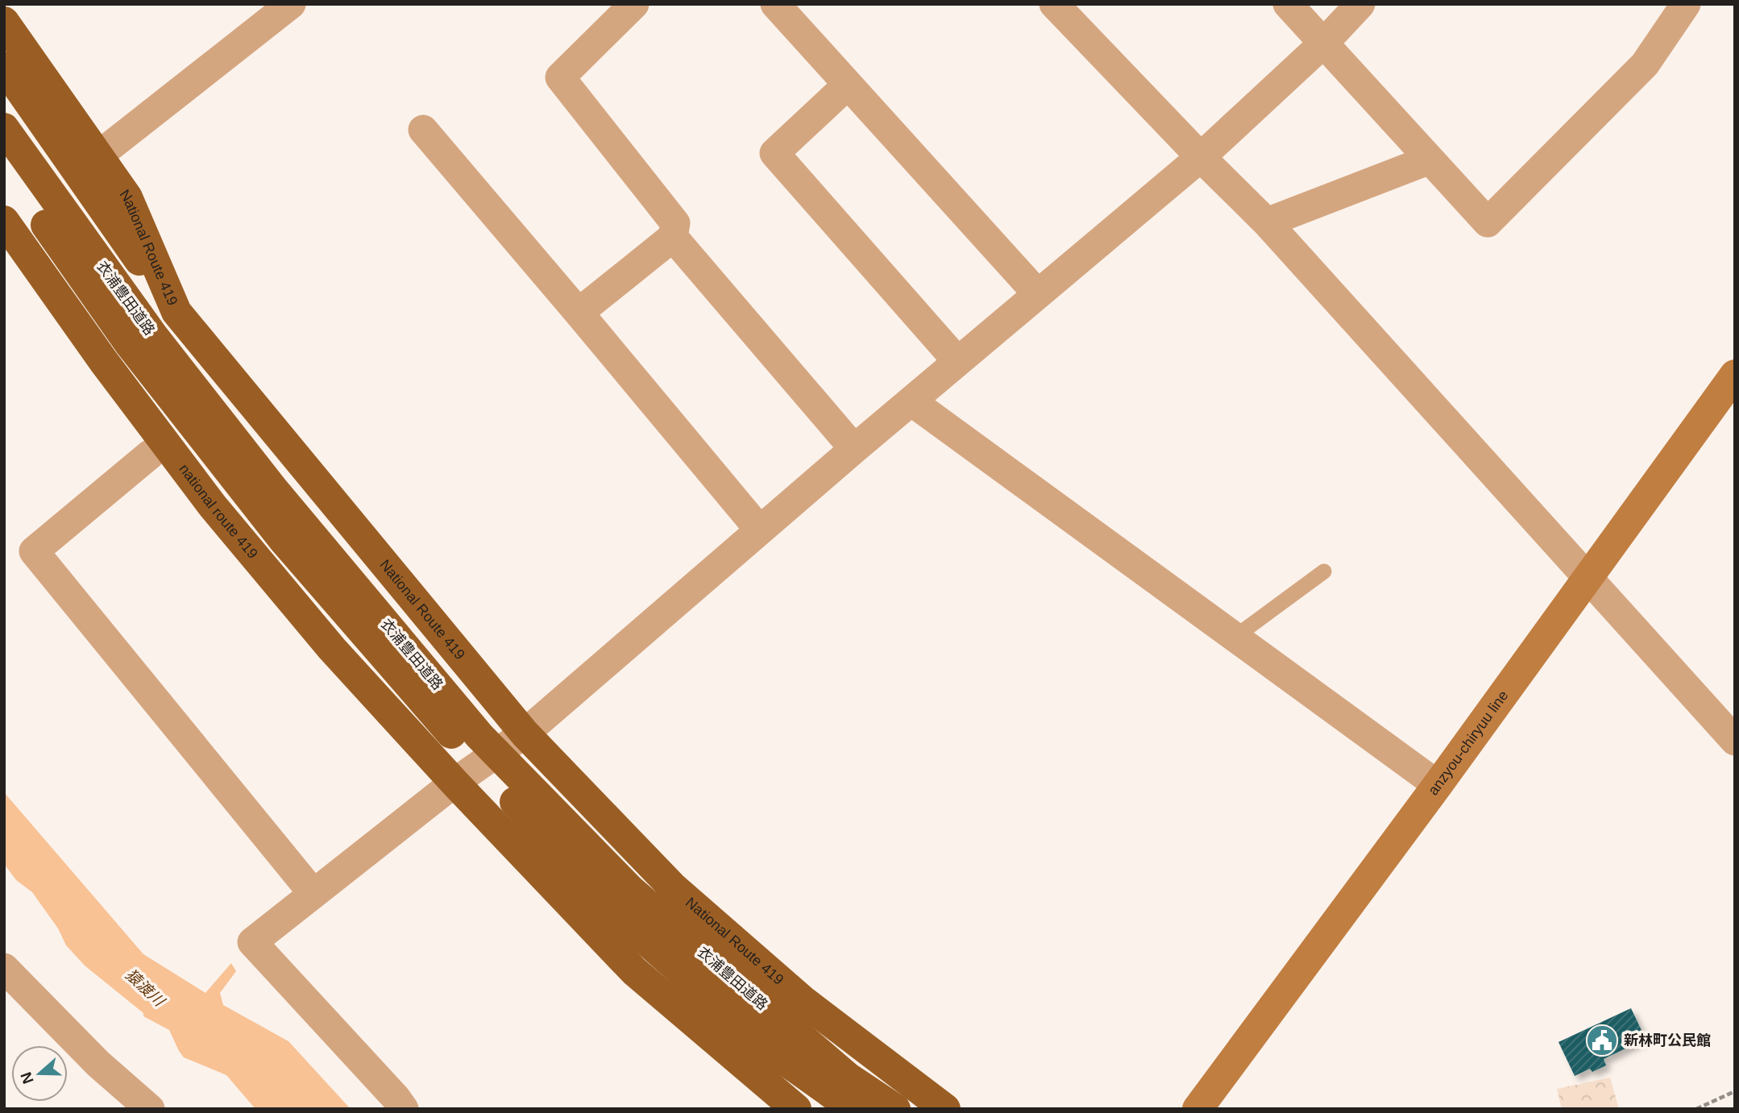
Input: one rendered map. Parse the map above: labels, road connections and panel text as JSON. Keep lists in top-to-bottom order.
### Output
{
  "streets": {
    "highway": ["National Route 419", "衣浦豊田道路", "national route 419"],
    "main road": ["anzyou-chiryuu line"]
  },
  "water": ["猿渡川"],
  "places": {
    "public building": ["新林町公民館"]
  },
  "north": "left"
}
